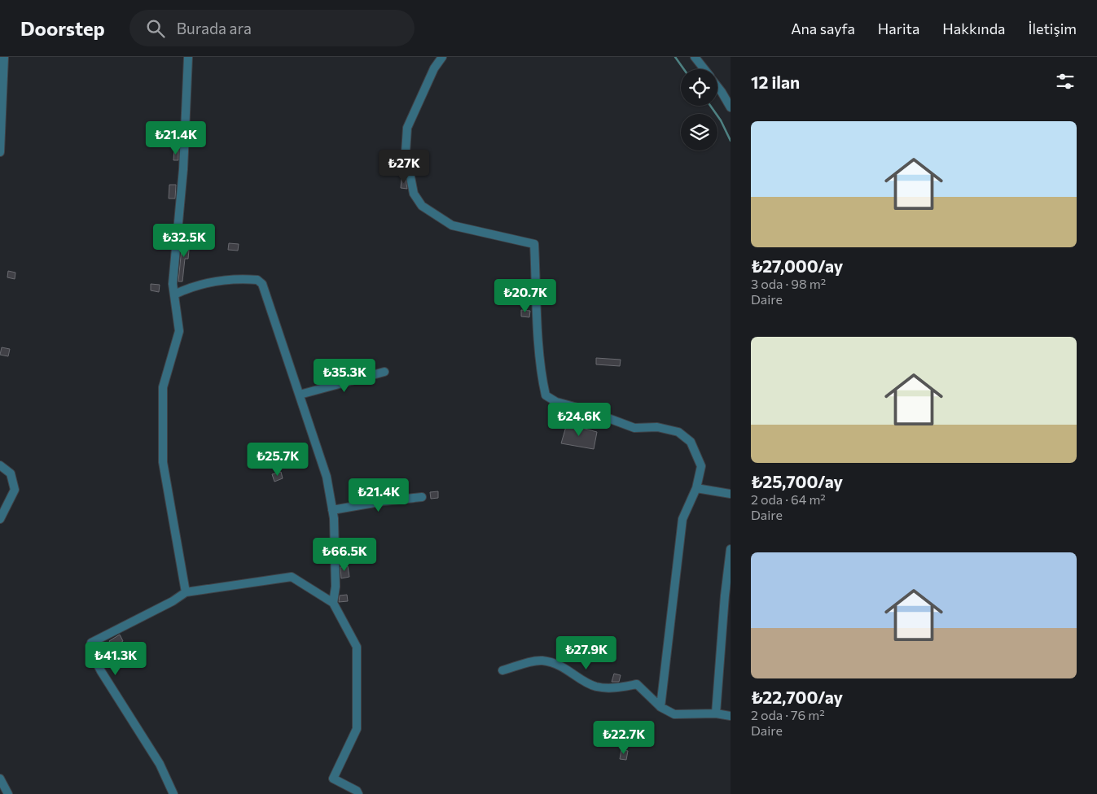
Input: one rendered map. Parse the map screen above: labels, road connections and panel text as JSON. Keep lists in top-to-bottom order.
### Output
{
  "page": {
    "header": "Doorstep",
    "search": "Burada ara",
    "nav": [
      "Ana sayfa",
      "Harita",
      "Hakkında",
      "İletişim"
    ],
    "heading": "12 ilan",
    "list": [
      {
        "name": "₺27,000/ay",
        "note": "3 oda · 98 m² · Daire"
      },
      {
        "name": "₺25,700/ay",
        "note": "2 oda · 64 m² · Daire"
      },
      {
        "name": "₺22,700/ay",
        "note": "2 oda · 76 m² · Daire"
      }
    ],
    "price": [
      "₺21.4K",
      "₺27K",
      "₺32.5K",
      "₺20.7K",
      "₺35.3K",
      "₺24.6K",
      "₺25.7K",
      "₺21.4K",
      "₺66.5K",
      "₺27.9K",
      "₺41.3K",
      "₺22.7K"
    ]
  }
}
